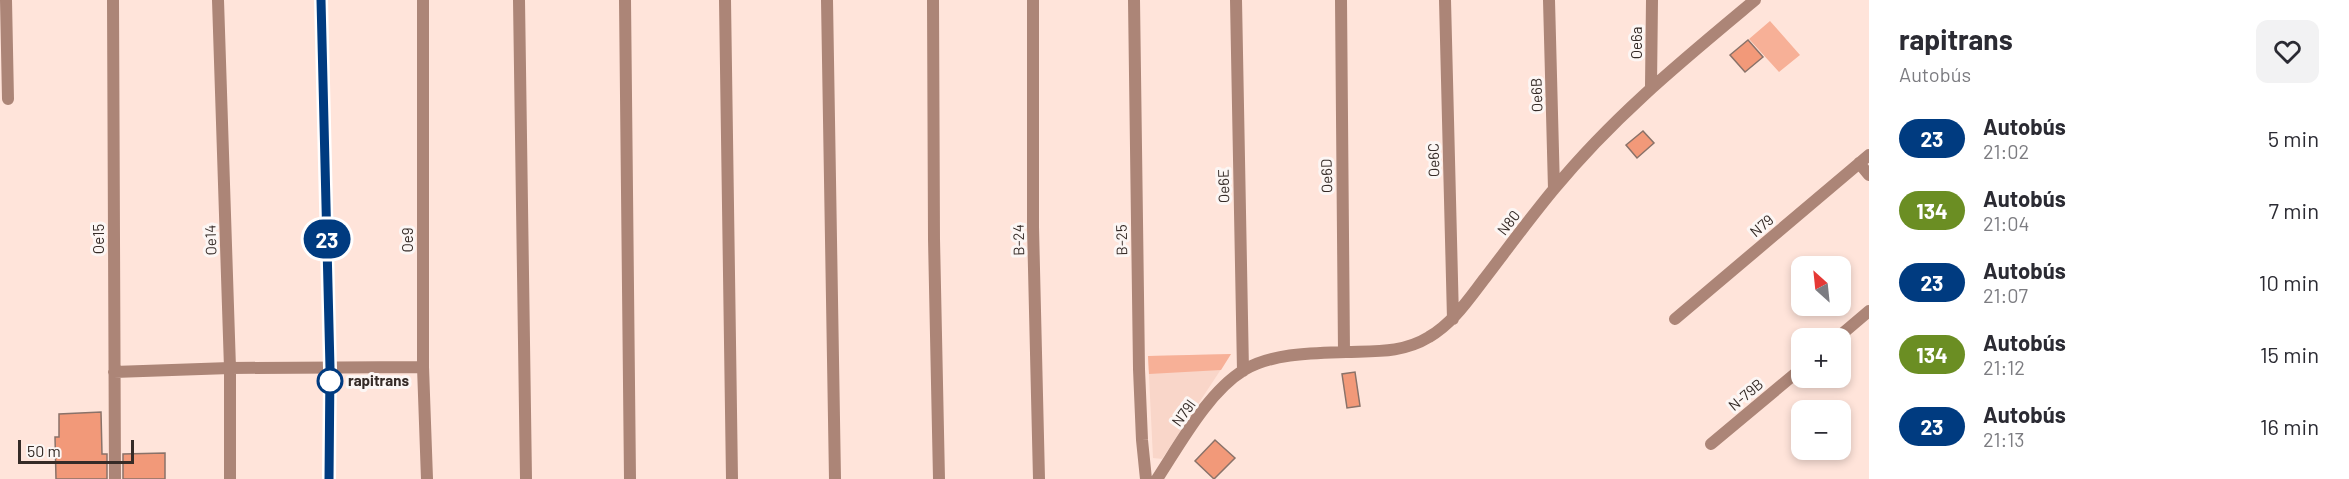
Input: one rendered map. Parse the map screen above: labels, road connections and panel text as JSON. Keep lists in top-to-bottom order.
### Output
{
  "streets": {
    "street": [
      "Oe6a",
      "Oe6B",
      "Oe6C",
      "Oe6D",
      "Oe6E",
      "N80",
      "N79",
      "Oe15",
      "Oe14",
      "Oe9",
      "B-24",
      "B-25",
      "N-79B",
      "N79I"
    ]
  },
  "crossings": [
    ["Oe6a", "N80"],
    ["Oe6B", "N80"],
    ["Oe6C", "N80"],
    ["Oe6D", "N80"],
    ["Oe6E", "N80"],
    ["Oe6E", "N79I"],
    ["N80", "N79I"]
  ],
  "places": ["rapitrans"],
  "lines": ["bus line 23"],
  "scale_bar": "50 m",
  "north": "top left",
  "page": {
    "on_map": "23",
    "heading": ["rapitrans", "Autobús"],
    "list": [
      {
        "mark": "23",
        "name": "Autobús",
        "note": "21:02",
        "value": "5 min"
      },
      {
        "mark": "134",
        "name": "Autobús",
        "note": "21:04",
        "value": "7 min"
      },
      {
        "mark": "23",
        "name": "Autobús",
        "note": "21:07",
        "value": "10 min"
      },
      {
        "mark": "134",
        "name": "Autobús",
        "note": "21:12",
        "value": "15 min"
      },
      {
        "mark": "23",
        "name": "Autobús",
        "note": "21:13",
        "value": "16 min"
      }
    ],
    "map_buttons": ["+", "−"],
    "scale": "50 m"
  }
}
